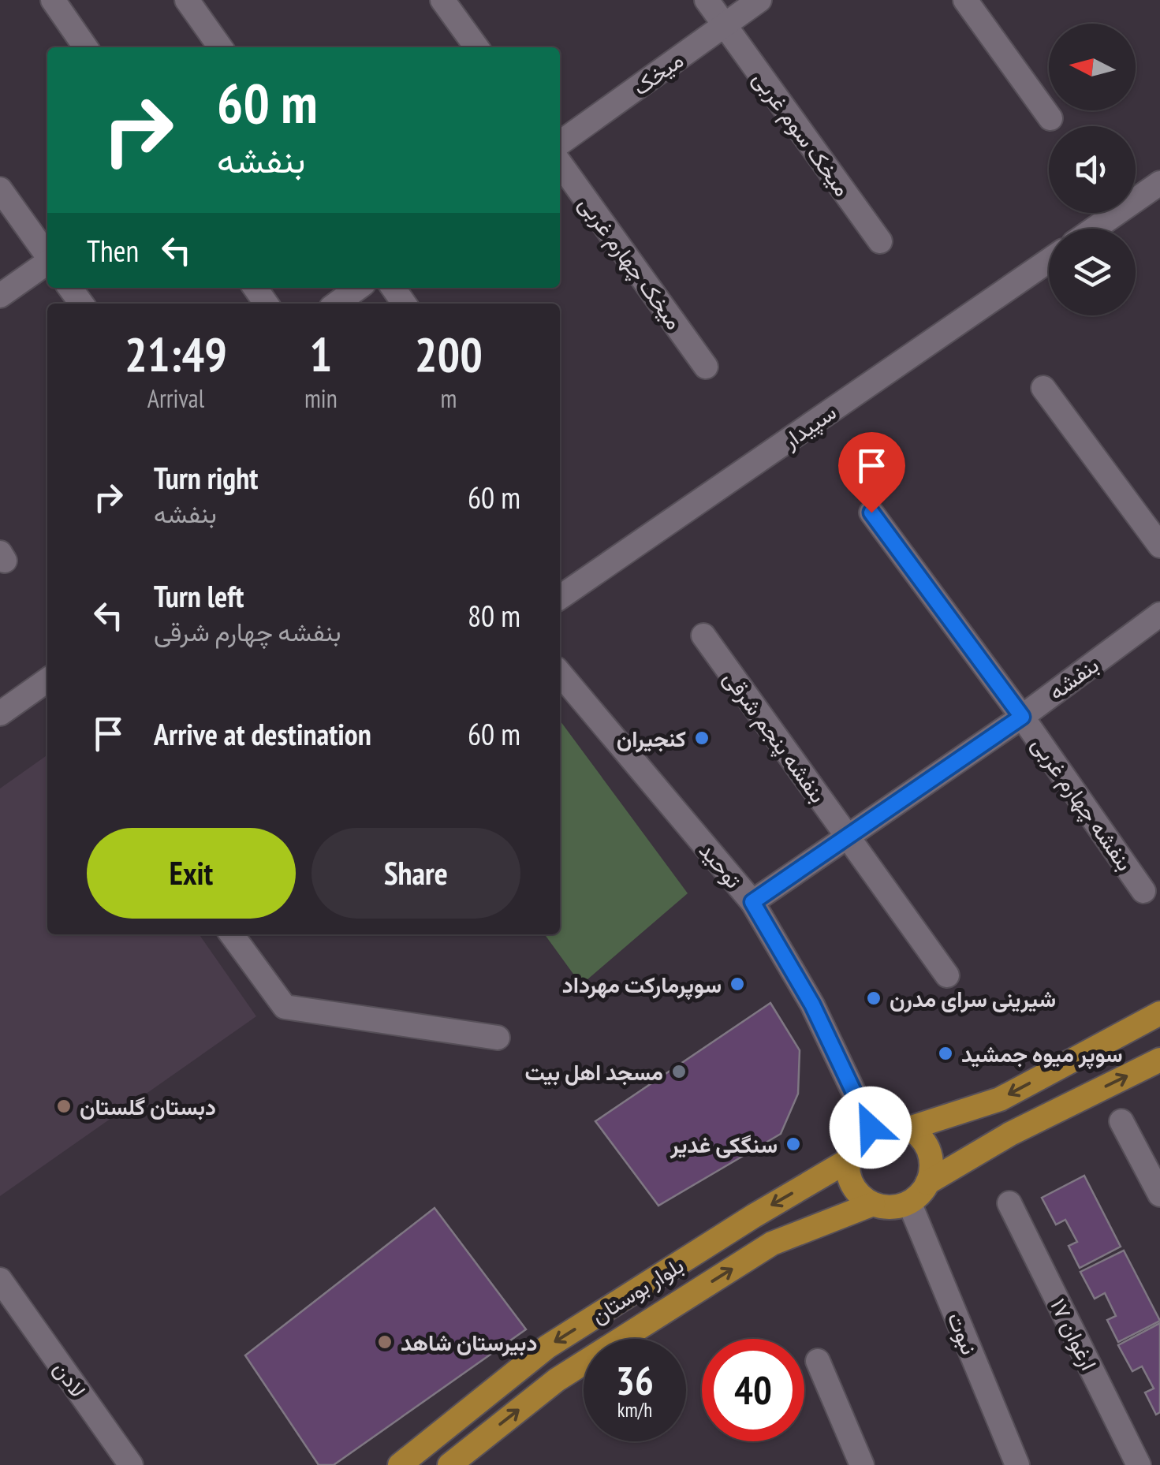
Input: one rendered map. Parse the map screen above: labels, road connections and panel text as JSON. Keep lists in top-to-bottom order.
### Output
{
  "streets": {
    "main road": ["بلوار بوستان"],
    "street": [
      "میخک",
      "میخک سوم غربی",
      "میخک چهارم غربی",
      "سپیدار",
      "بنفشه",
      "بنفشه پنجم شرقی",
      "بنفشه چهارم غربی",
      "توحید",
      "نبوت",
      "ارغوان ۱۷",
      "لادن"
    ]
  },
  "crossings": [
    ["میخک", "میخک سوم غربی"],
    ["بنفشه", "بنفشه پنجم شرقی"],
    ["بنفشه", "بنفشه چهارم غربی"],
    ["بنفشه", "توحید"],
    ["توحید", "بلوار بوستان"],
    ["توحید", "نبوت"],
    ["بلوار بوستان", "نبوت"]
  ],
  "places": [
    "کنجیران",
    "سوپرمارکت مهرداد",
    "شیرینی سرای مدرن",
    "سوپر میوه جمشید",
    "مسجد اهل بیت",
    "دبستان گلستان",
    "سنگکی غدیر",
    "دبیرستان شاهد"
  ],
  "north": "left",
  "page": {
    "turn": ["60 m", "بنفشه"],
    "then": "Then",
    "eta": [
      "21:49",
      "Arrival",
      "1",
      "min",
      "200",
      "m"
    ],
    "list": [
      {
        "name": "Turn right",
        "note": "بنفشه",
        "value": "60 m"
      },
      {
        "name": "Turn left",
        "note": "بنفشه چهارم شرقی",
        "value": "80 m"
      },
      {
        "name": "Arrive at destination",
        "value": "60 m"
      }
    ],
    "buttons": ["Exit", "Share"],
    "speed": "36 km/h",
    "limit": "40"
  }
}
